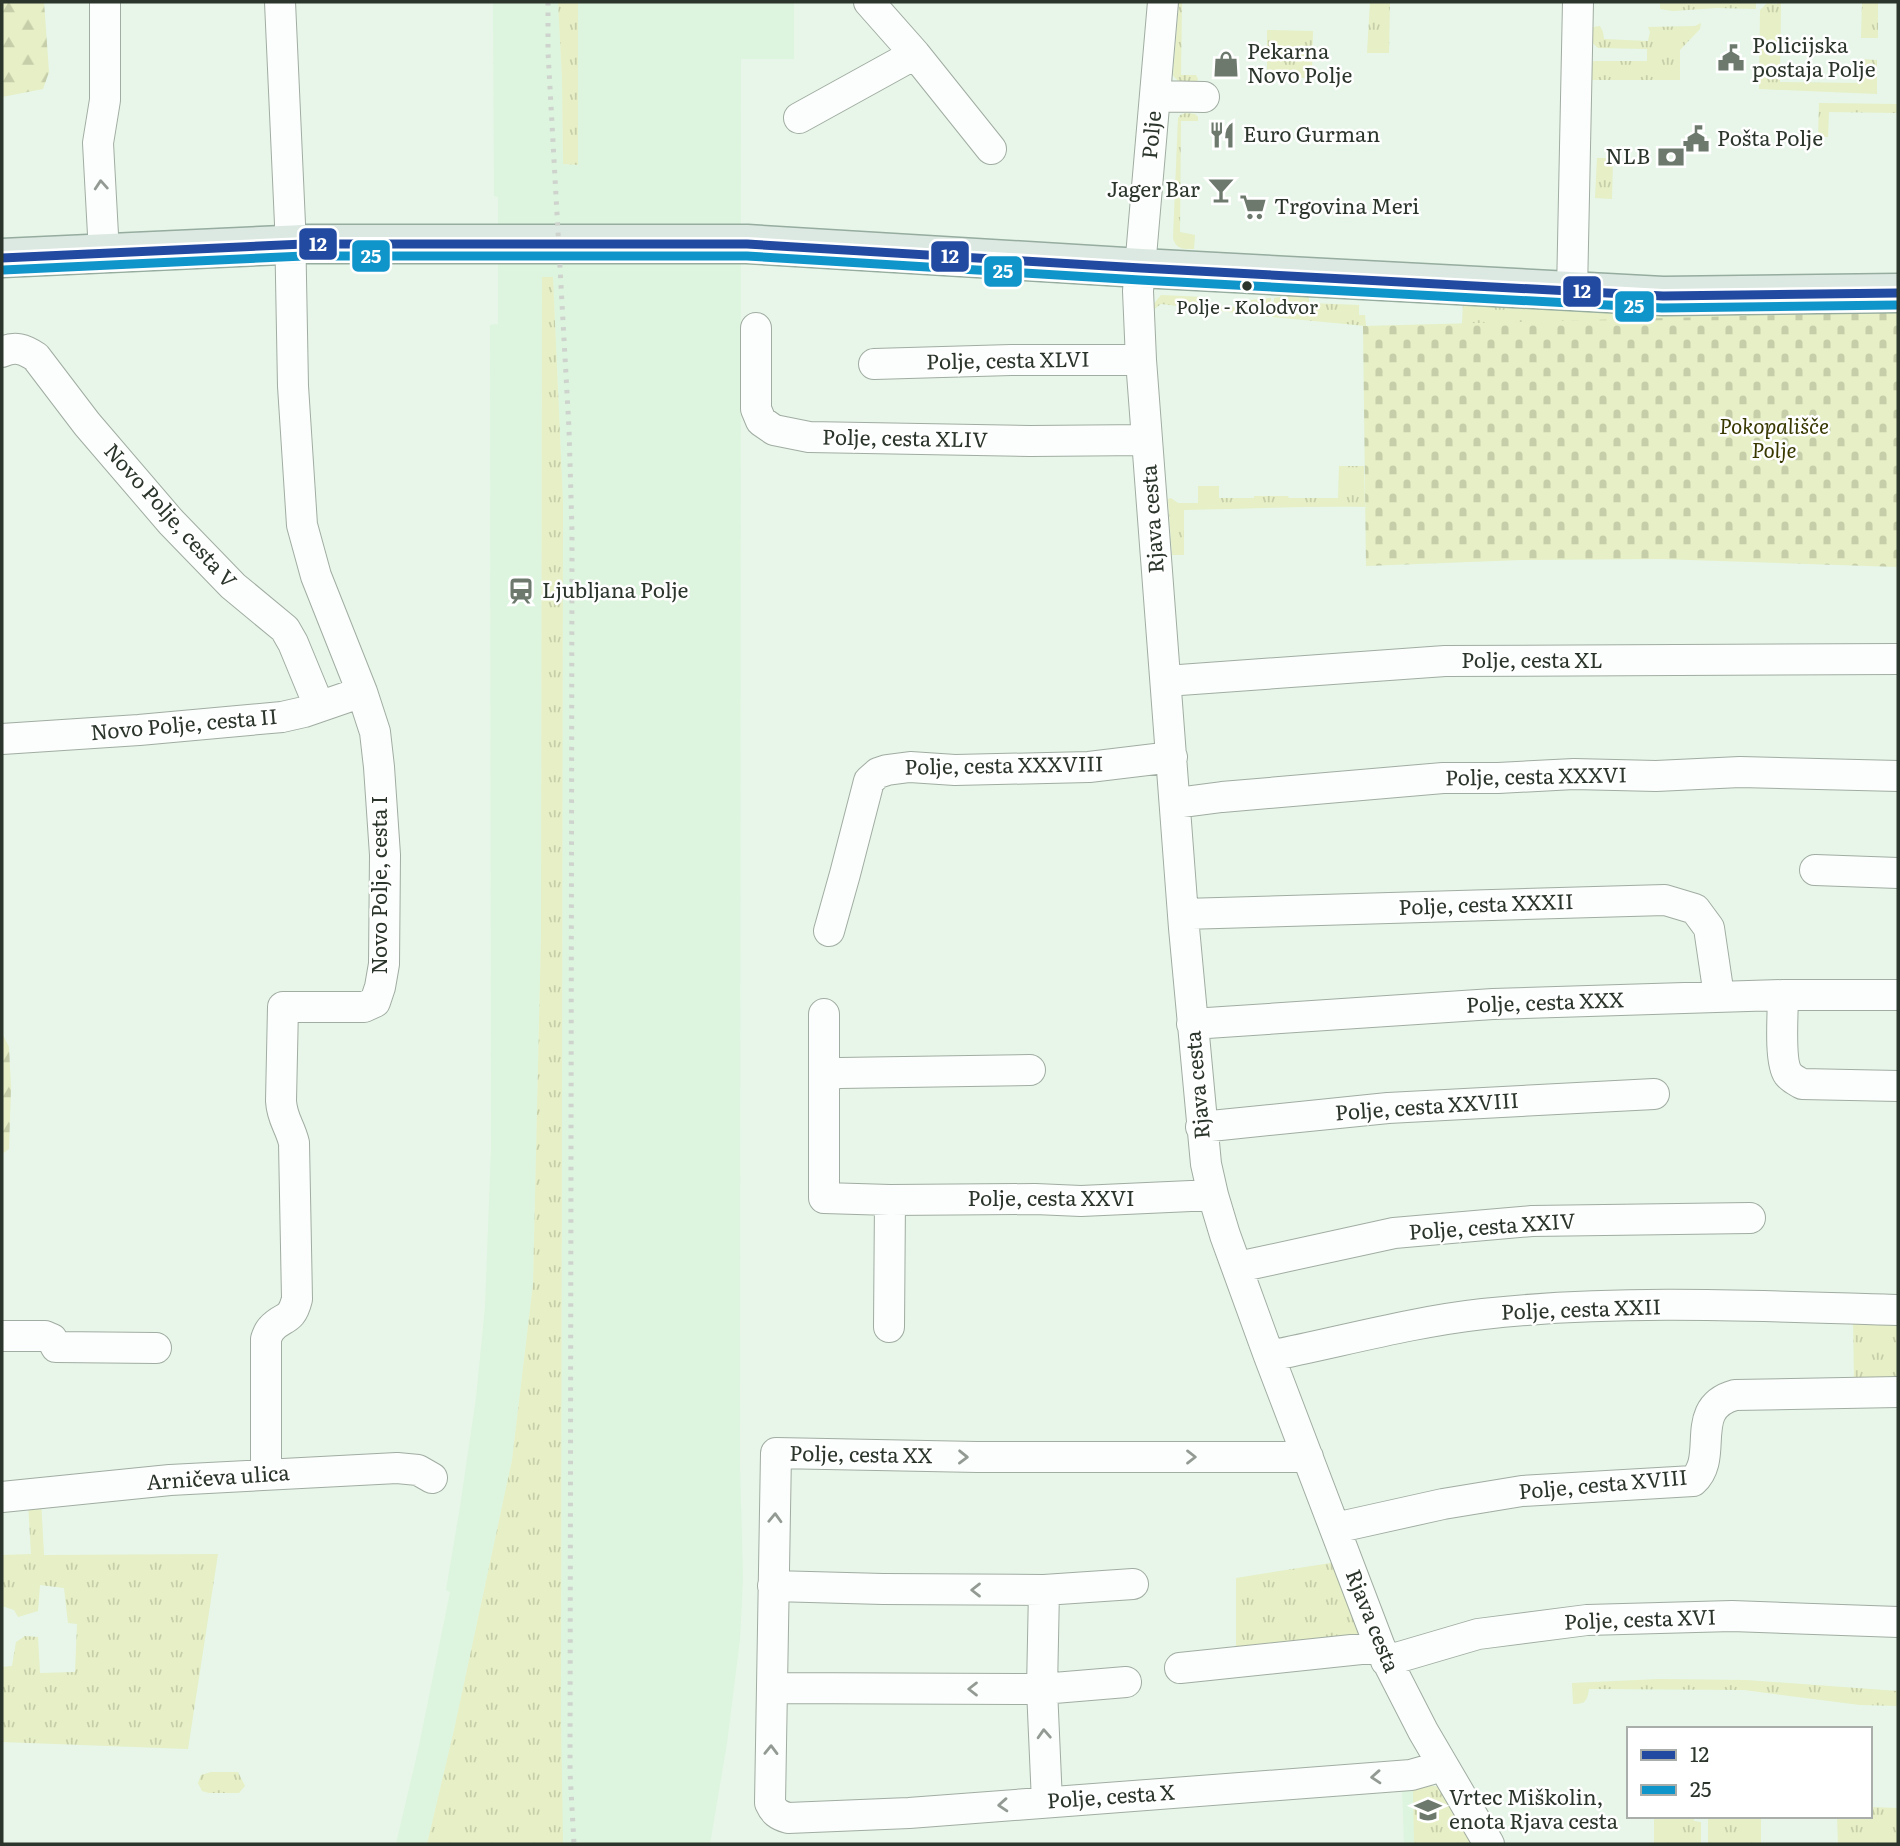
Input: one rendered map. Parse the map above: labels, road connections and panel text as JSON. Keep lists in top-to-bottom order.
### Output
{
  "streets": {
    "street": [
      "Polje",
      "Polje, cesta XLVI",
      "Polje, cesta XLIV",
      "Novo Polje, cesta V",
      "Rjava cesta",
      "Polje, cesta XL",
      "Novo Polje, cesta II",
      "Polje, cesta XXXVIII",
      "Polje, cesta XXXVI",
      "Novo Polje, cesta I",
      "Polje, cesta XXXII",
      "Polje, cesta XXX",
      "Polje, cesta XXVIII",
      "Polje, cesta XXVI",
      "Polje, cesta XXIV",
      "Polje, cesta XXII",
      "Polje, cesta XX",
      "Arničeva ulica",
      "Polje, cesta XVIII",
      "Polje, cesta XVI",
      "Polje, cesta X"
    ]
  },
  "crossings": [
    ["Polje", "Rjava cesta"],
    ["Polje, cesta XLVI", "Rjava cesta"],
    ["Polje, cesta XLIV", "Rjava cesta"],
    ["Novo Polje, cesta V", "Novo Polje, cesta II"],
    ["Rjava cesta", "Polje, cesta XL"],
    ["Rjava cesta", "Polje, cesta XXXVIII"],
    ["Rjava cesta", "Polje, cesta XXXVI"],
    ["Rjava cesta", "Polje, cesta XXXII"],
    ["Rjava cesta", "Polje, cesta XXX"],
    ["Rjava cesta", "Polje, cesta XXVIII"],
    ["Rjava cesta", "Polje, cesta XXVI"],
    ["Rjava cesta", "Polje, cesta XXIV"],
    ["Rjava cesta", "Polje, cesta XXII"],
    ["Rjava cesta", "Polje, cesta XX"],
    ["Rjava cesta", "Polje, cesta XVIII"],
    ["Rjava cesta", "Polje, cesta XVI"],
    ["Rjava cesta", "Polje, cesta X"],
    ["Novo Polje, cesta II", "Novo Polje, cesta I"],
    ["Novo Polje, cesta I", "Arničeva ulica"],
    ["Polje, cesta XXXII", "Polje, cesta XXX"]
  ],
  "parks": ["Pokopališče Polje"],
  "places": {
    "public building": ["Policijska postaja Polje", "Pošta Polje"],
    "shop": ["Pekarna Novo Polje"],
    "restaurant": ["Euro Gurman"],
    "bank": ["NLB"],
    "bar": ["Jager Bar"],
    "supermarket": ["Trgovina Meri"],
    "other": ["Polje - Kolodvor"],
    "station": ["Ljubljana Polje"],
    "school or university": ["Vrtec Miškolin, enota Rjava cesta"]
  },
  "lines": ["transit line 12", "transit line 25"],
  "legend": ["12", "25"]
}
